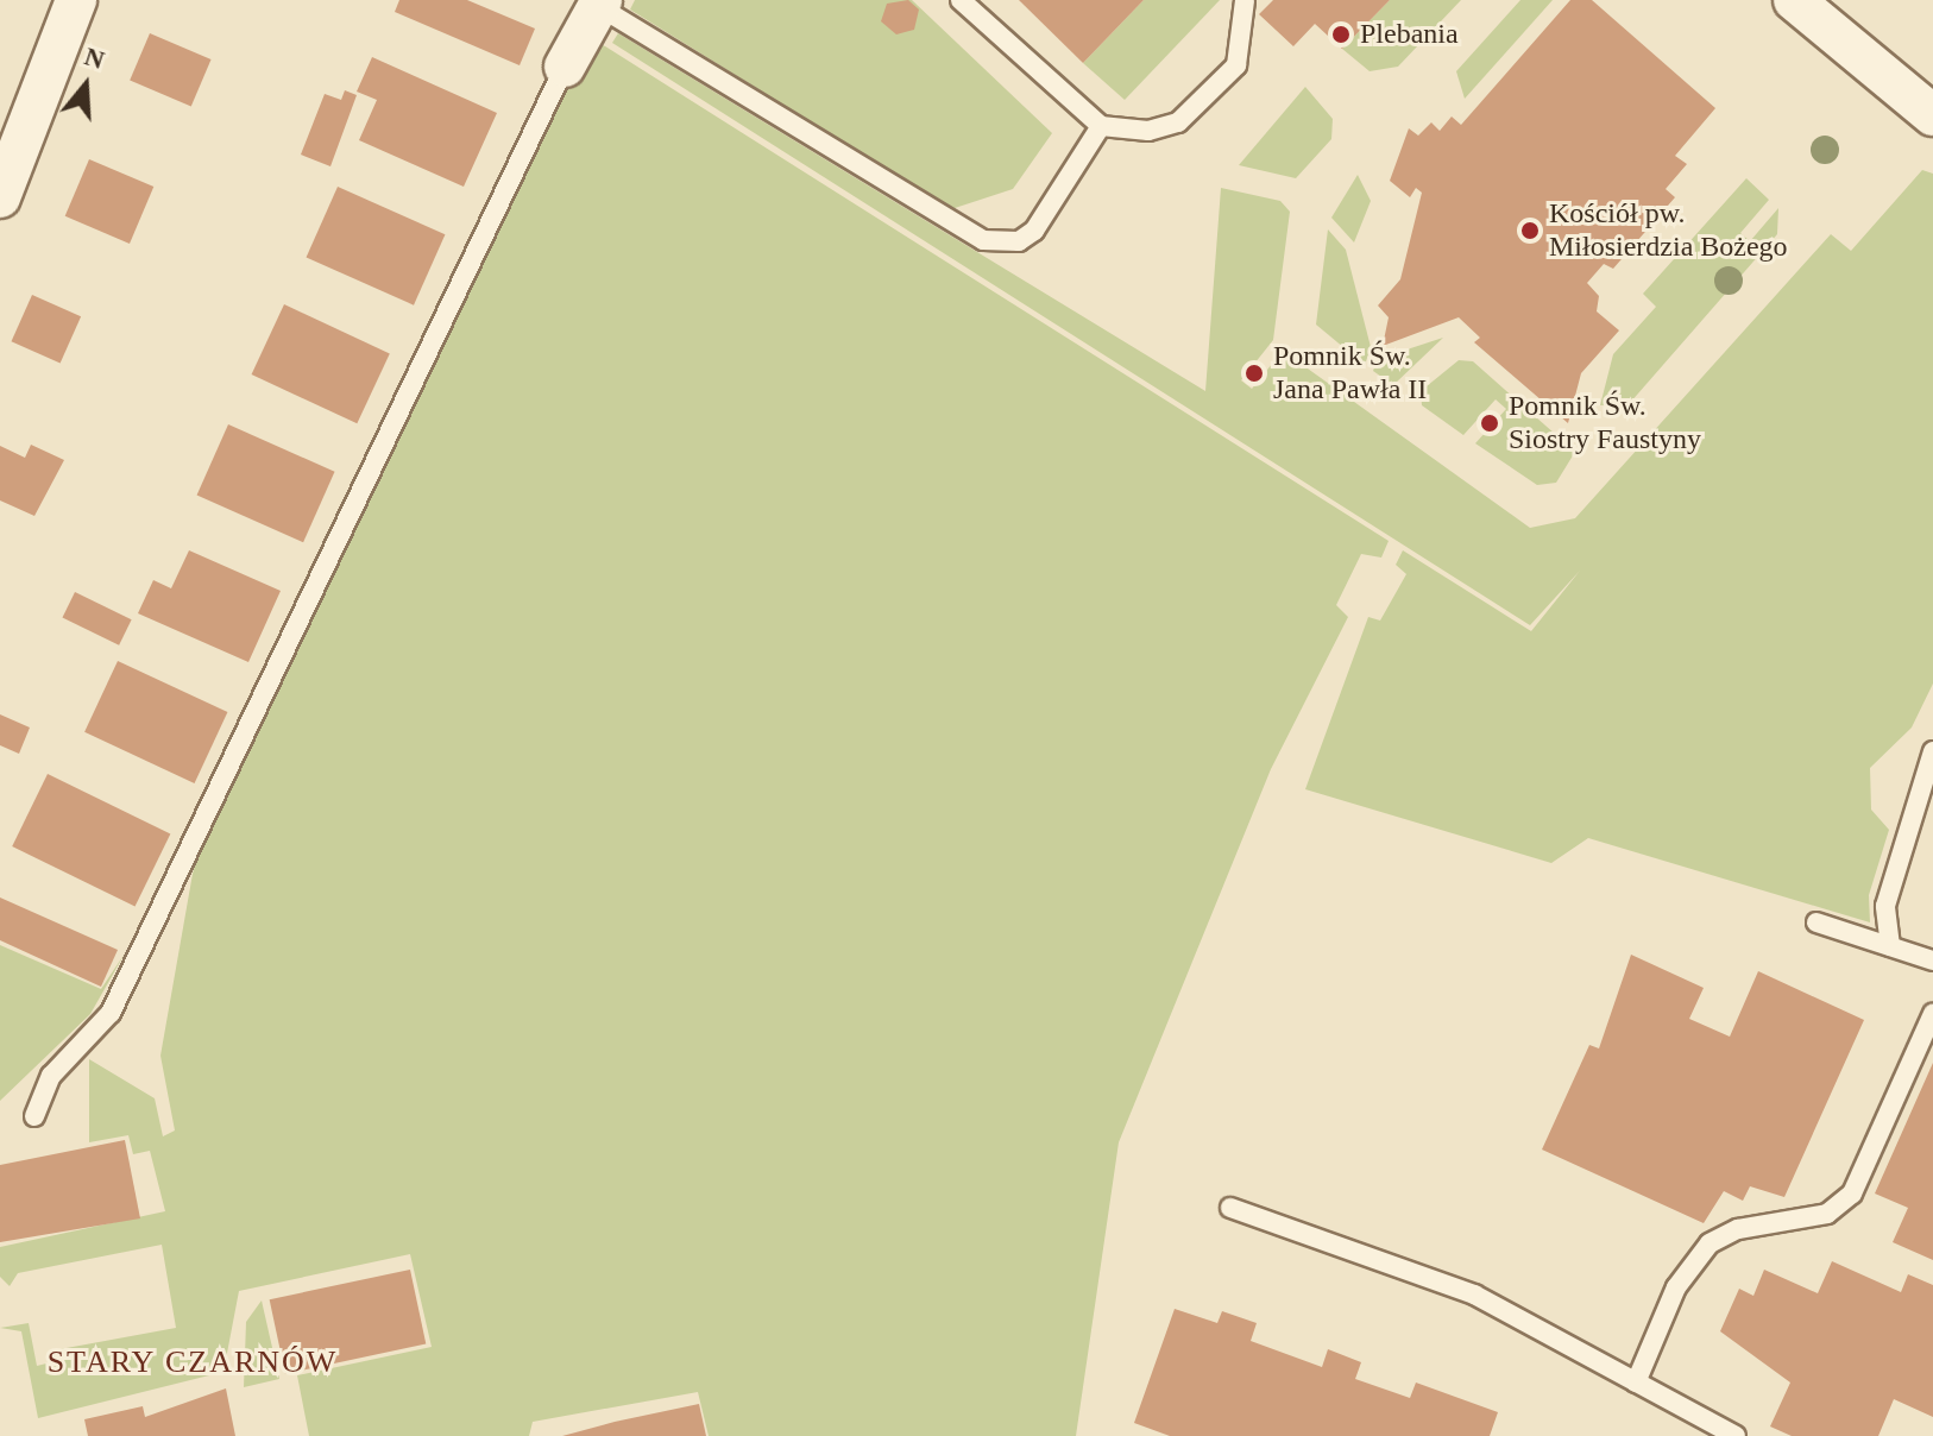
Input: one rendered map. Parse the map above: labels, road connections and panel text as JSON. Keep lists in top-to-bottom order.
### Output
{
  "districts": ["STARY CZARNÓW"],
  "places": [
    "Plebania",
    "Kościół pw. Miłosierdzia Bożego",
    "Pomnik Św. Jana Pawła II",
    "Pomnik Św. Siostry Faustyny"
  ],
  "north": "top"
}
